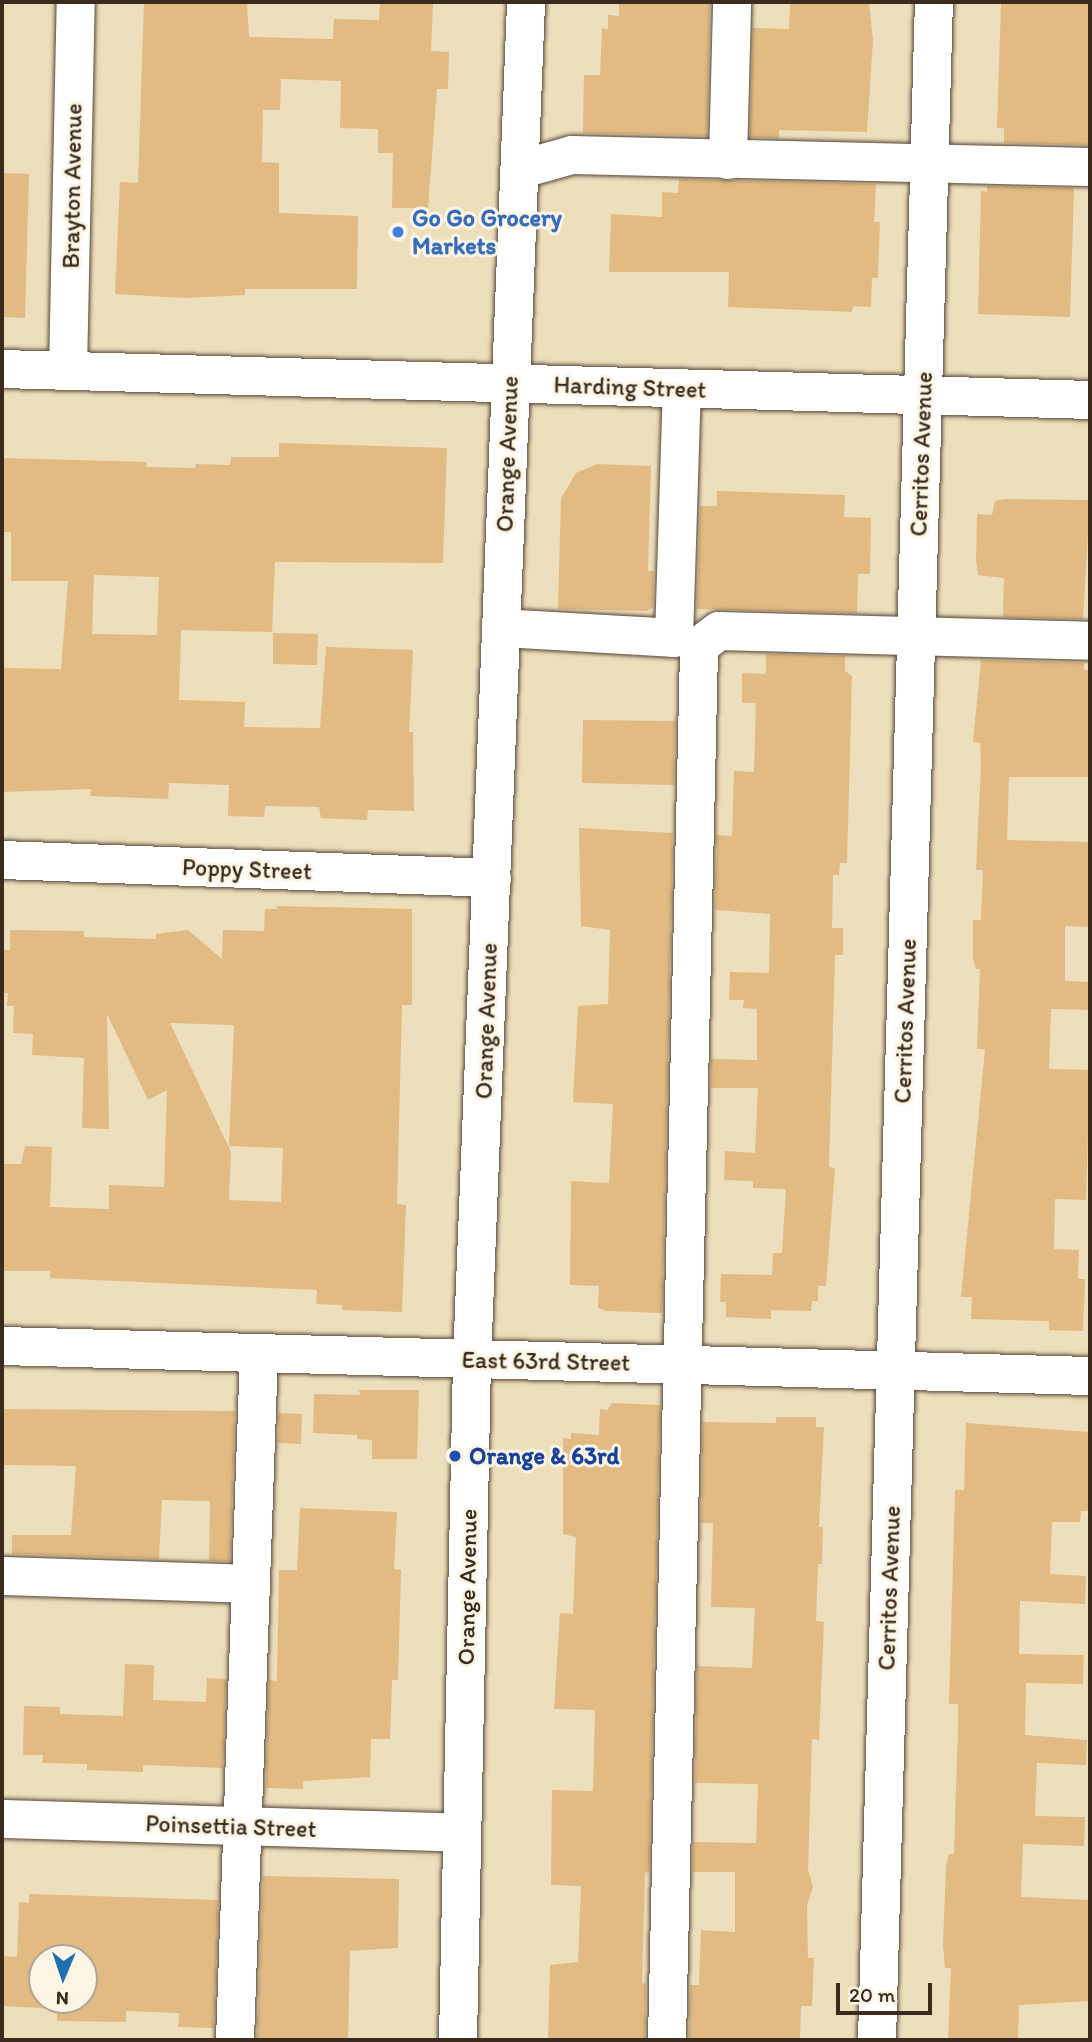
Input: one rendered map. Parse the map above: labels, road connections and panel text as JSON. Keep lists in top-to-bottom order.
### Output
{
  "streets": {
    "street": [
      "Brayton Avenue",
      "Harding Street",
      "Orange Avenue",
      "Cerritos Avenue",
      "Poppy Street",
      "East 63rd Street",
      "Poinsettia Street"
    ]
  },
  "crossings": [
    ["Brayton Avenue", "Harding Street"],
    ["Harding Street", "Orange Avenue"],
    ["Harding Street", "Cerritos Avenue"],
    ["Orange Avenue", "Poppy Street"],
    ["Orange Avenue", "East 63rd Street"],
    ["Orange Avenue", "Poinsettia Street"],
    ["Cerritos Avenue", "East 63rd Street"]
  ],
  "places": ["Go Go Grocery Markets", "Orange & 63rd"],
  "scale_bar": "20 m",
  "north": "bottom"
}
